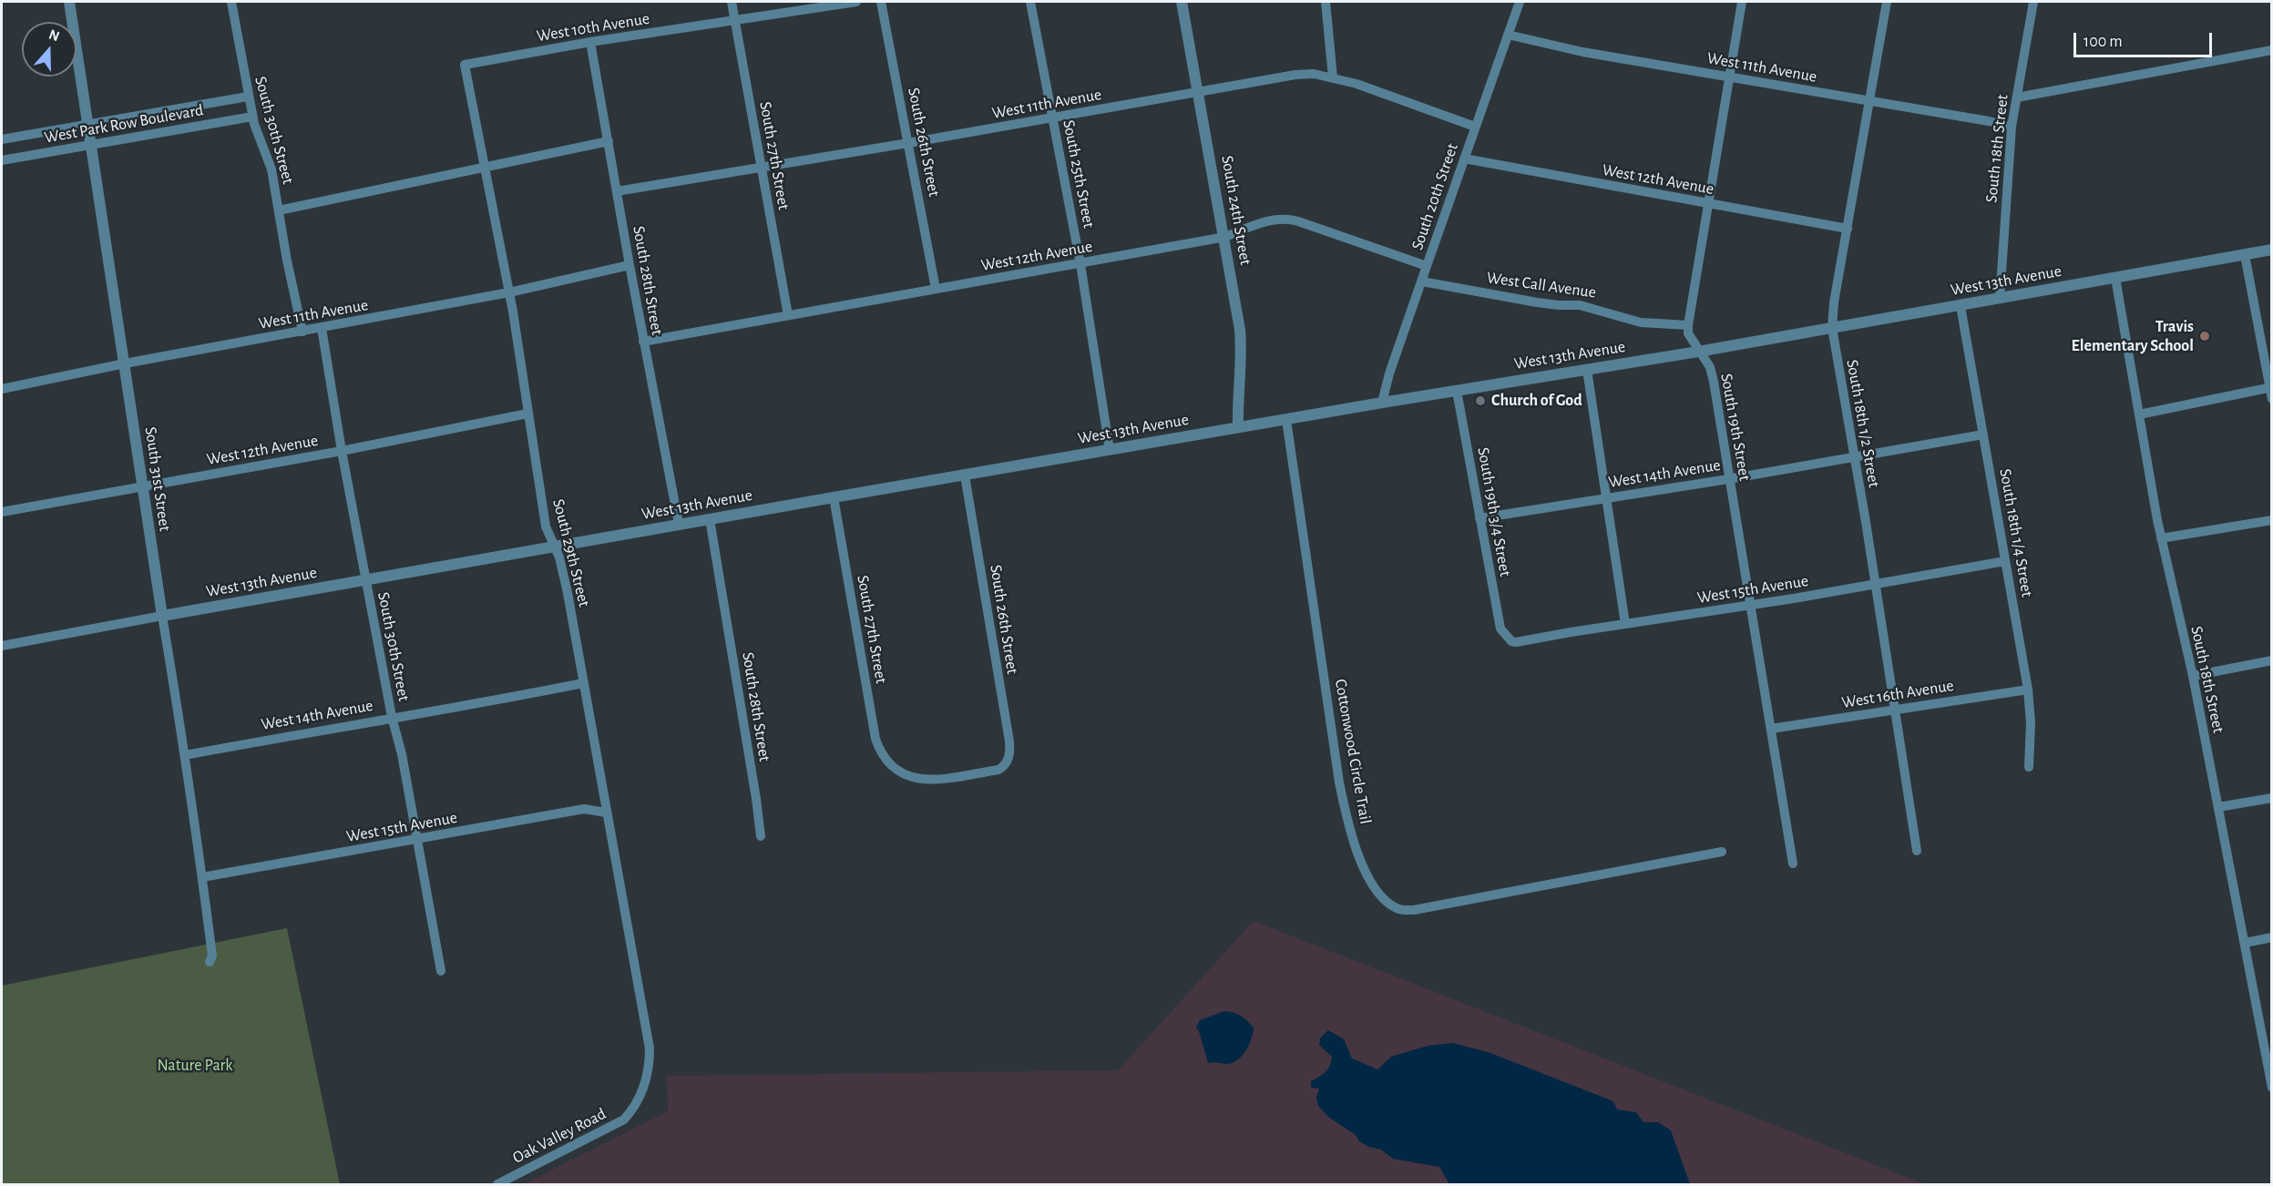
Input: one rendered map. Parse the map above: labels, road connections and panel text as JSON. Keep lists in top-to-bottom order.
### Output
{
  "streets": {
    "street": [
      "West 10th Avenue",
      "West 11th Avenue",
      "West Park Row Boulevard",
      "South 30th Street",
      "South 26th Street",
      "South 18th Street",
      "South 27th Street",
      "South 25th Street",
      "West 12th Avenue",
      "South 20th Street",
      "South 24th Street",
      "South 28th Street",
      "West 13th Avenue",
      "West Call Avenue",
      "South 18th 1/2 Street",
      "South 19th Street",
      "West 14th Avenue",
      "South 31st Street",
      "South 19th 3/4 Street",
      "South 18th 1/4 Street",
      "South 29th Street",
      "West 15th Avenue",
      "West 16th Avenue",
      "Cottonwood Circle Trail",
      "Oak Valley Road"
    ]
  },
  "crossings": [
    ["West 10th Avenue", "South 27th Street"],
    ["West 10th Avenue", "South 28th Street"],
    ["West 10th Avenue", "South 29th Street"],
    ["West 11th Avenue", "South 30th Street"],
    ["West 11th Avenue", "South 26th Street"],
    ["West 11th Avenue", "South 18th Street"],
    ["West 11th Avenue", "South 27th Street"],
    ["West 11th Avenue", "South 25th Street"],
    ["West 11th Avenue", "South 20th Street"],
    ["West 11th Avenue", "South 24th Street"],
    ["West 11th Avenue", "South 28th Street"],
    ["West 11th Avenue", "South 18th 1/2 Street"],
    ["West 11th Avenue", "South 31st Street"],
    ["West 11th Avenue", "South 29th Street"],
    ["West Park Row Boulevard", "South 30th Street"],
    ["West Park Row Boulevard", "South 31st Street"],
    ["South 30th Street", "West 12th Avenue"],
    ["South 30th Street", "West 13th Avenue"],
    ["South 30th Street", "West 14th Avenue"],
    ["South 30th Street", "West 15th Avenue"],
    ["South 26th Street", "South 27th Street"],
    ["South 26th Street", "West 12th Avenue"],
    ["South 26th Street", "West 13th Avenue"],
    ["South 18th Street", "West 13th Avenue"],
    ["South 27th Street", "West 12th Avenue"],
    ["South 27th Street", "West 13th Avenue"],
    ["South 25th Street", "West 12th Avenue"],
    ["South 25th Street", "West 13th Avenue"],
    ["West 12th Avenue", "South 20th Street"],
    ["West 12th Avenue", "South 24th Street"],
    ["West 12th Avenue", "South 28th Street"],
    ["West 12th Avenue", "South 18th 1/2 Street"],
    ["West 12th Avenue", "South 31st Street"],
    ["West 12th Avenue", "South 29th Street"],
    ["South 20th Street", "West 13th Avenue"],
    ["South 20th Street", "West Call Avenue"],
    ["South 24th Street", "West 13th Avenue"],
    ["South 28th Street", "West 13th Avenue"],
    ["West 13th Avenue", "South 18th 1/2 Street"],
    ["West 13th Avenue", "South 19th Street"],
    ["West 13th Avenue", "South 31st Street"],
    ["West 13th Avenue", "South 19th 3/4 Street"],
    ["West 13th Avenue", "South 18th 1/4 Street"],
    ["West 13th Avenue", "South 29th Street"],
    ["West 13th Avenue", "Cottonwood Circle Trail"],
    ["West Call Avenue", "South 19th Street"],
    ["South 18th 1/2 Street", "West 14th Avenue"],
    ["South 18th 1/2 Street", "West 15th Avenue"],
    ["South 18th 1/2 Street", "West 16th Avenue"],
    ["South 19th Street", "West 14th Avenue"],
    ["South 19th Street", "West 15th Avenue"],
    ["South 19th Street", "West 16th Avenue"],
    ["West 14th Avenue", "South 31st Street"],
    ["West 14th Avenue", "South 19th 3/4 Street"],
    ["West 14th Avenue", "South 18th 1/4 Street"],
    ["West 14th Avenue", "South 29th Street"],
    ["South 31st Street", "West 15th Avenue"],
    ["South 19th 3/4 Street", "West 15th Avenue"],
    ["South 18th 1/4 Street", "West 15th Avenue"],
    ["South 18th 1/4 Street", "West 16th Avenue"],
    ["South 29th Street", "West 15th Avenue"],
    ["South 29th Street", "Oak Valley Road"]
  ],
  "parks": ["Nature Park"],
  "places": ["Travis Elementary School", "Church of God"],
  "scale_bar": "100 m",
  "north": "top"
}
